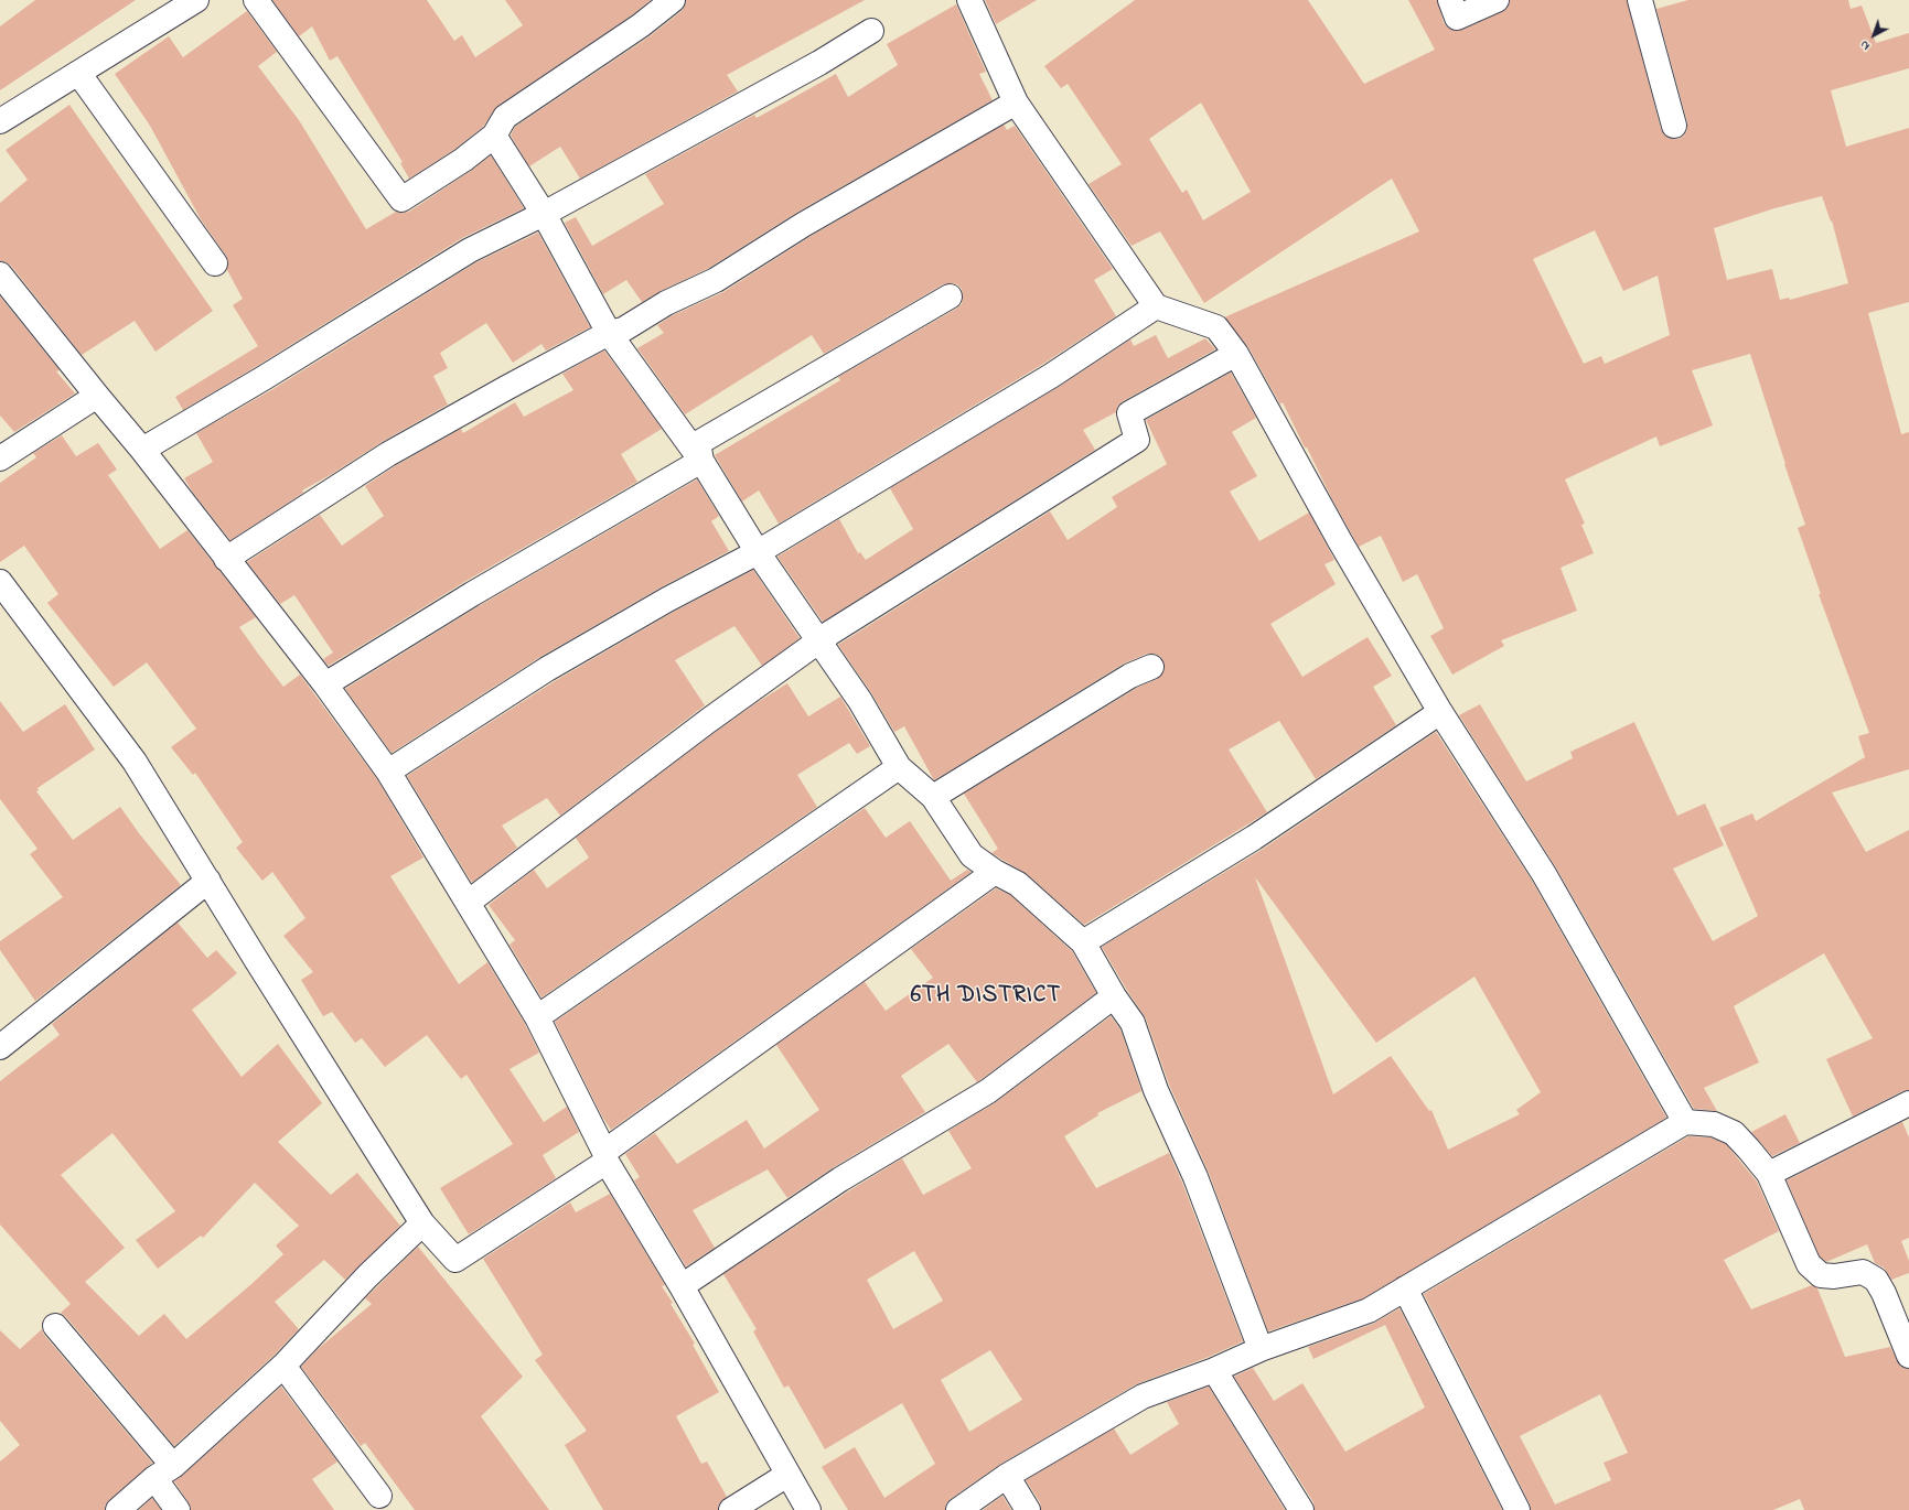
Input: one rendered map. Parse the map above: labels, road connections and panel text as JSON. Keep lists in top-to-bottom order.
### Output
{
  "districts": ["6TH DISTRICT"],
  "north": "bottom left"
}
